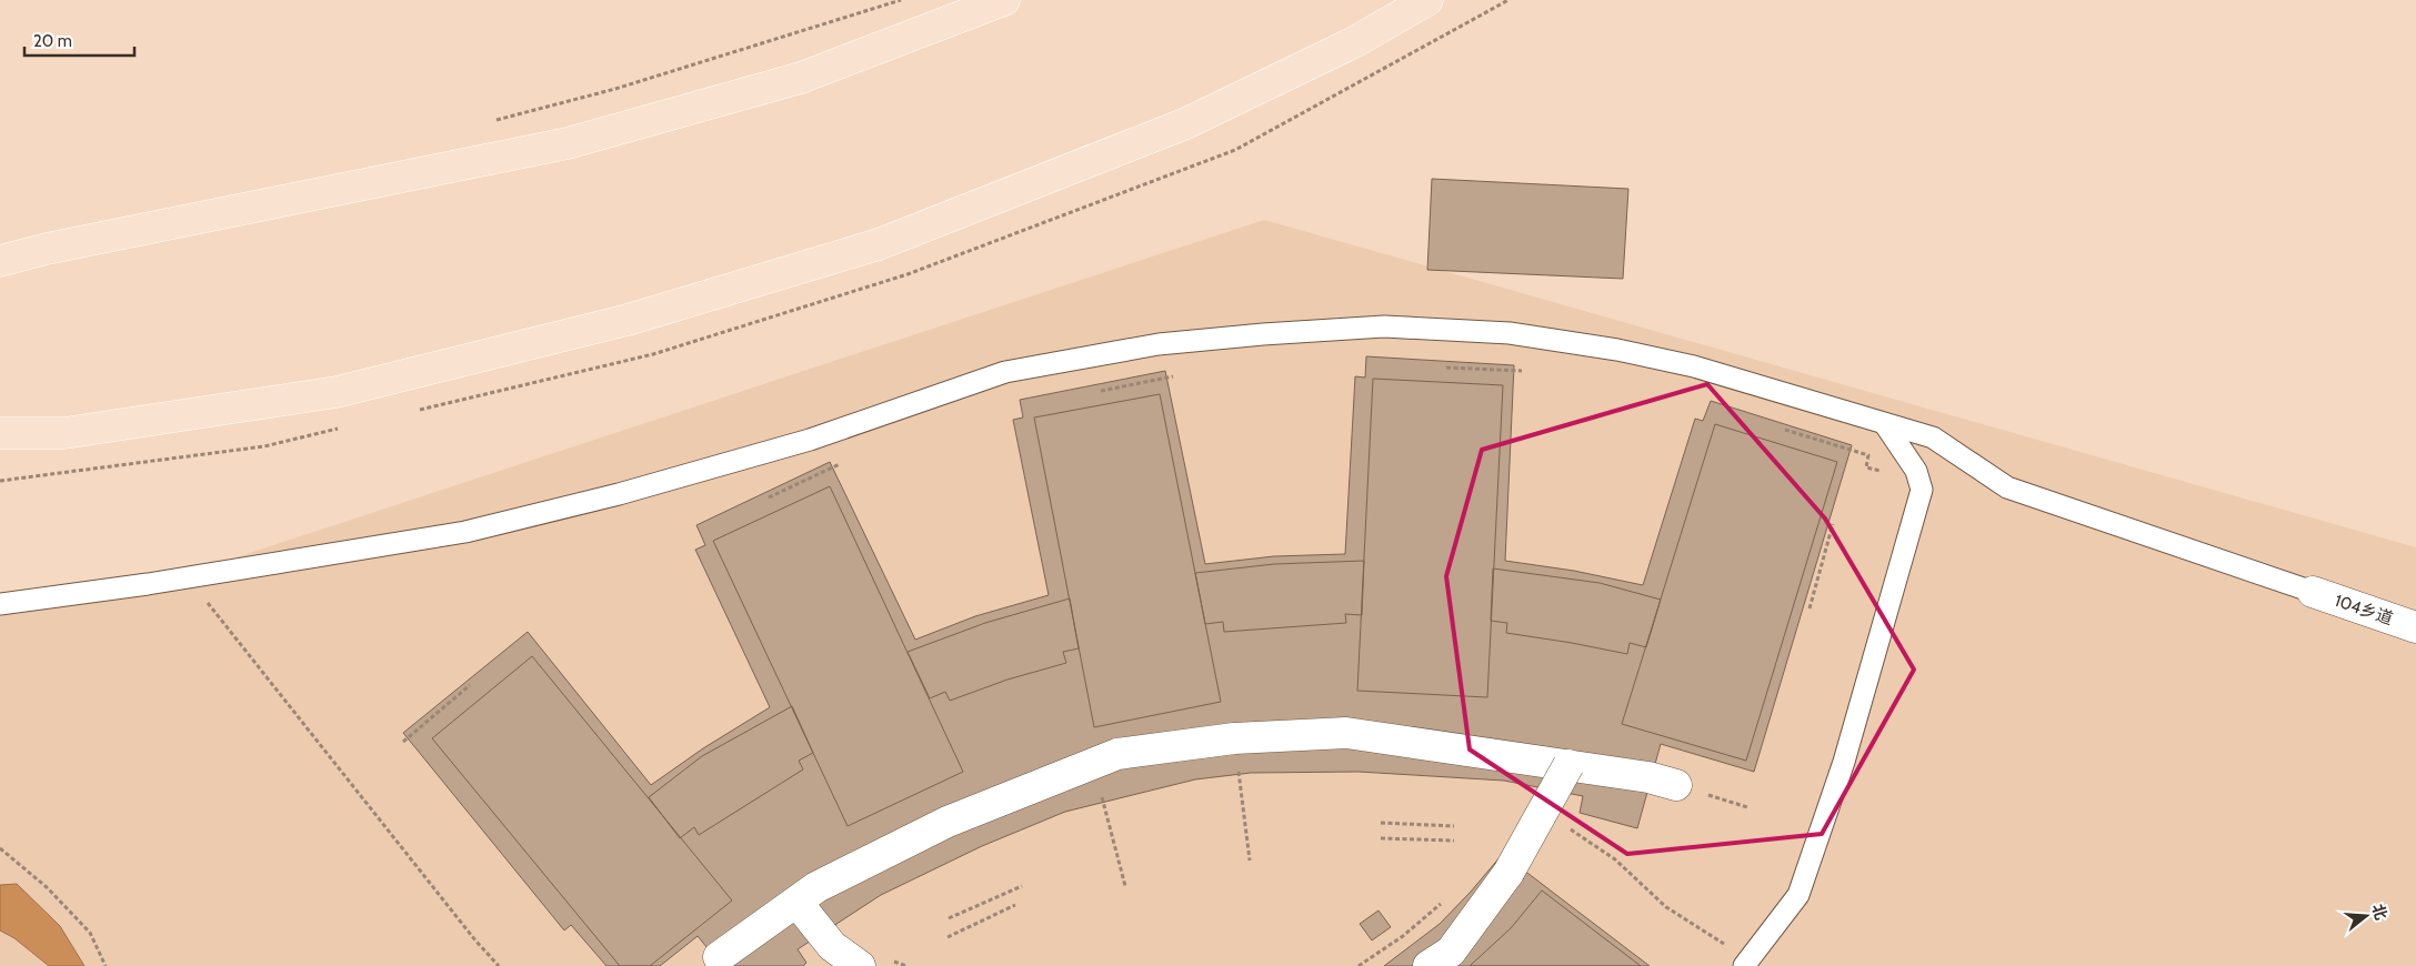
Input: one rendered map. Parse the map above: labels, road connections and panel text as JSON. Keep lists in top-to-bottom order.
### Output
{
  "streets": {
    "street": ["104乡道"]
  },
  "scale_bar": "20 m",
  "north": "right"
}
